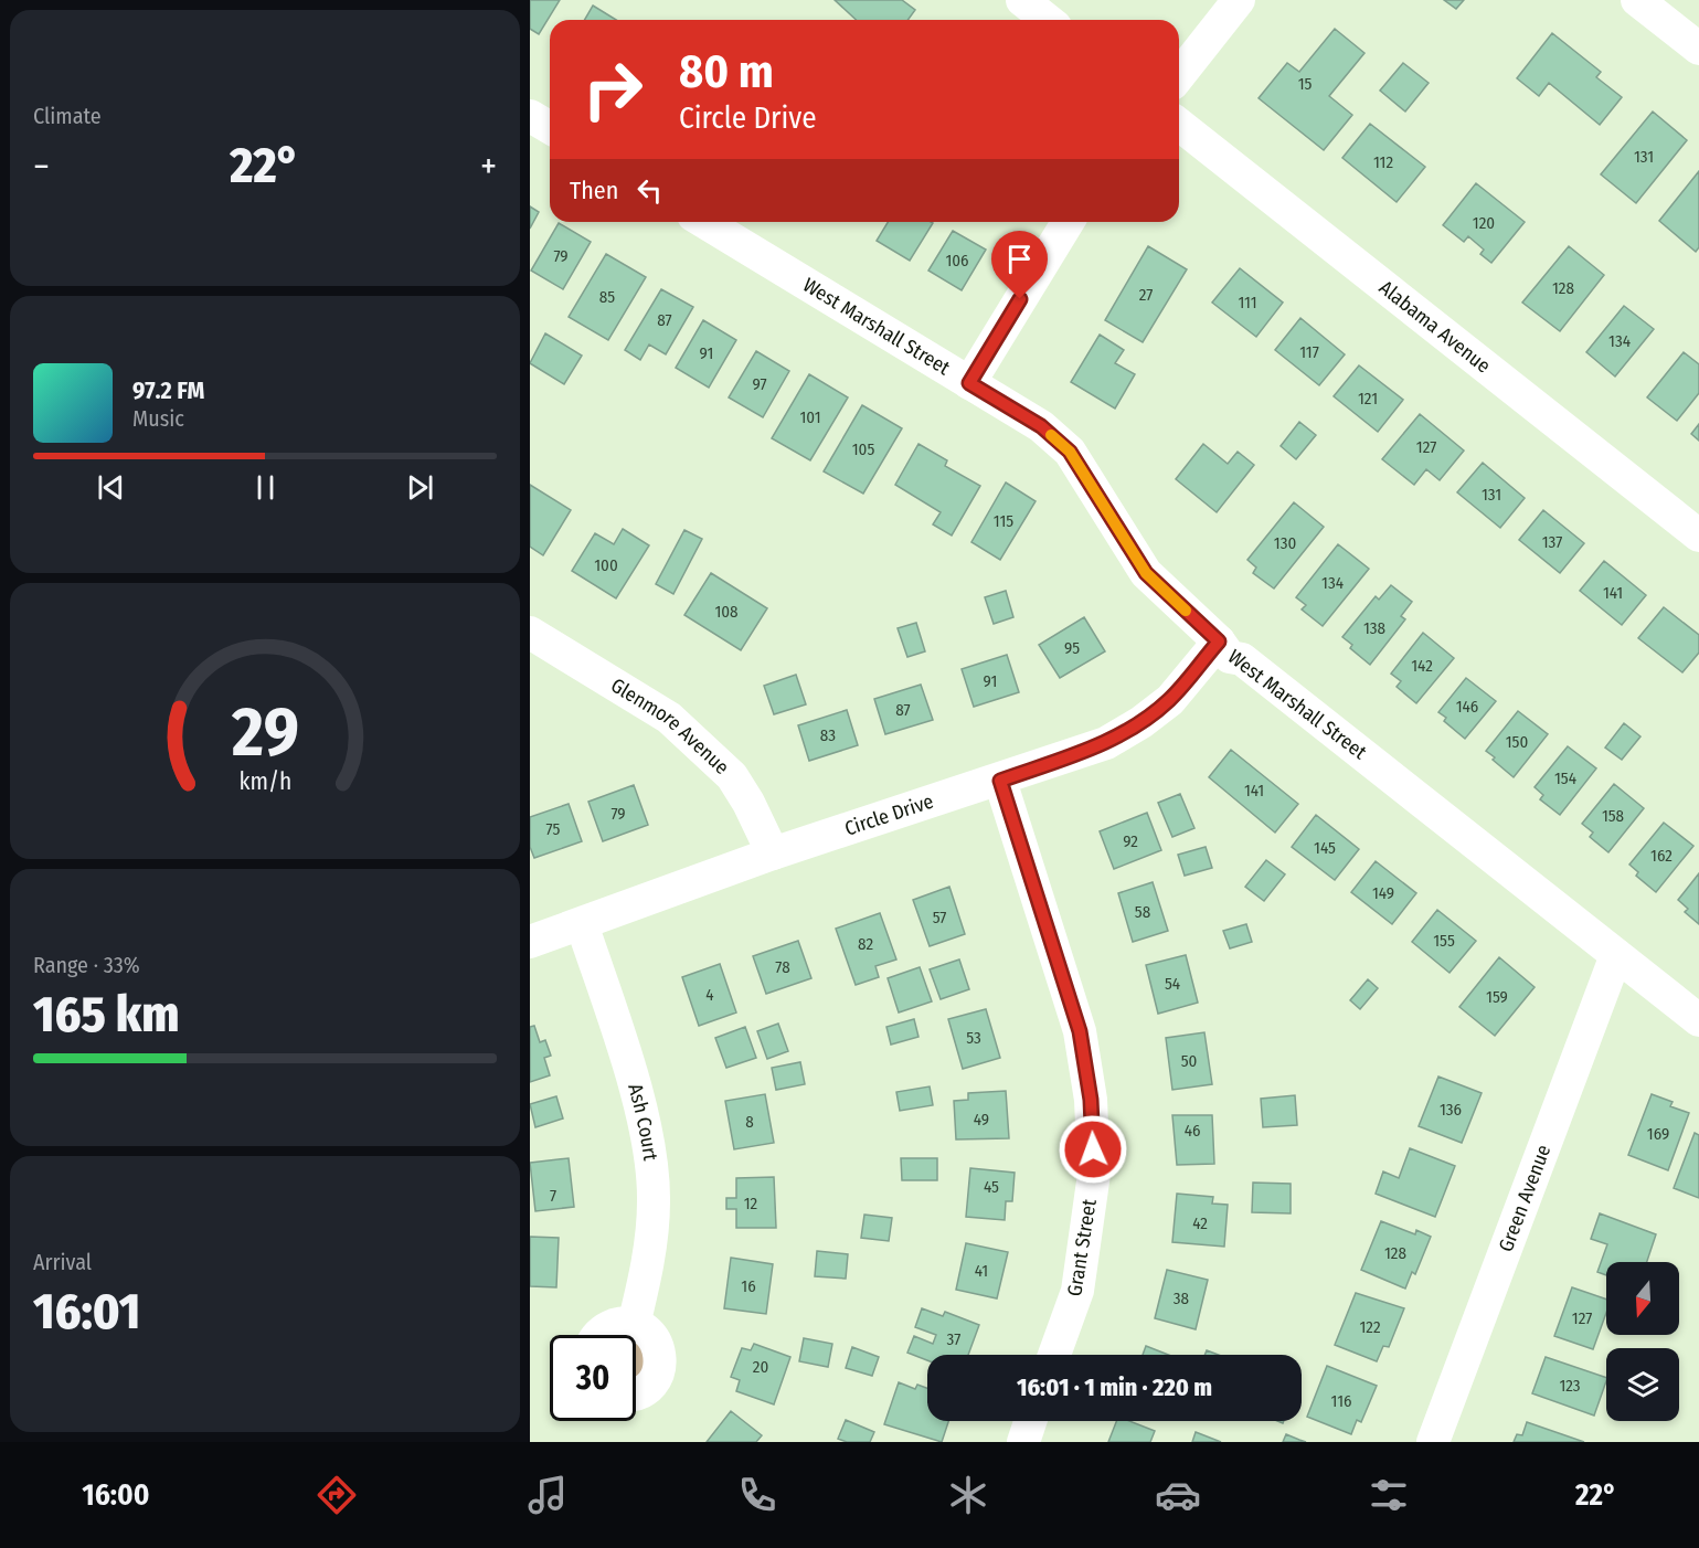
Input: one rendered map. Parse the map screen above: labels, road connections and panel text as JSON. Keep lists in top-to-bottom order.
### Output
{
  "streets": {
    "street": [
      "West Marshall Street",
      "Alabama Avenue",
      "Glenmore Avenue",
      "Circle Drive",
      "Ash Court",
      "Green Avenue",
      "Grant Street"
    ]
  },
  "crossings": [
    ["West Marshall Street", "Circle Drive"],
    ["West Marshall Street", "Green Avenue"],
    ["Glenmore Avenue", "Circle Drive"],
    ["Circle Drive", "Ash Court"],
    ["Circle Drive", "Grant Street"]
  ],
  "house_numbers": [
    "15",
    "131",
    "112",
    "120",
    "79",
    "106",
    "128",
    "27",
    "85",
    "111",
    "87",
    "134",
    "117",
    "91",
    "97",
    "121",
    "101",
    "127",
    "105",
    "131",
    "115",
    "137",
    "130",
    "100",
    "134",
    "141",
    "108",
    "138",
    "95",
    "142",
    "91",
    "146",
    "87",
    "83",
    "150",
    "154",
    "141",
    "79",
    "158",
    "75",
    "92",
    "145",
    "162",
    "149",
    "58",
    "57",
    "155",
    "82",
    "78",
    "54",
    "4",
    "159",
    "53",
    "50",
    "136",
    "49",
    "8",
    "46",
    "169",
    "45",
    "7",
    "12",
    "42",
    "128",
    "41",
    "16",
    "38",
    "127",
    "122",
    "37",
    "20",
    "123",
    "116"
  ],
  "north": "bottom",
  "page": {
    "tile": [
      "Climate",
      ["Range · 33%", "165 km"],
      ["Arrival", "16:01"]
    ],
    "turn": ["80 m", "Circle Drive"],
    "heat": ["−", "22°", "+"],
    "then": "Then",
    "song": ["97.2 FM", "Music"],
    "limit": "30",
    "trip": "16:01 · 1 min · 220 m",
    "tabs": ["16:00", "22°"],
    "gauge": ["29", "km/h"]
  }
}
